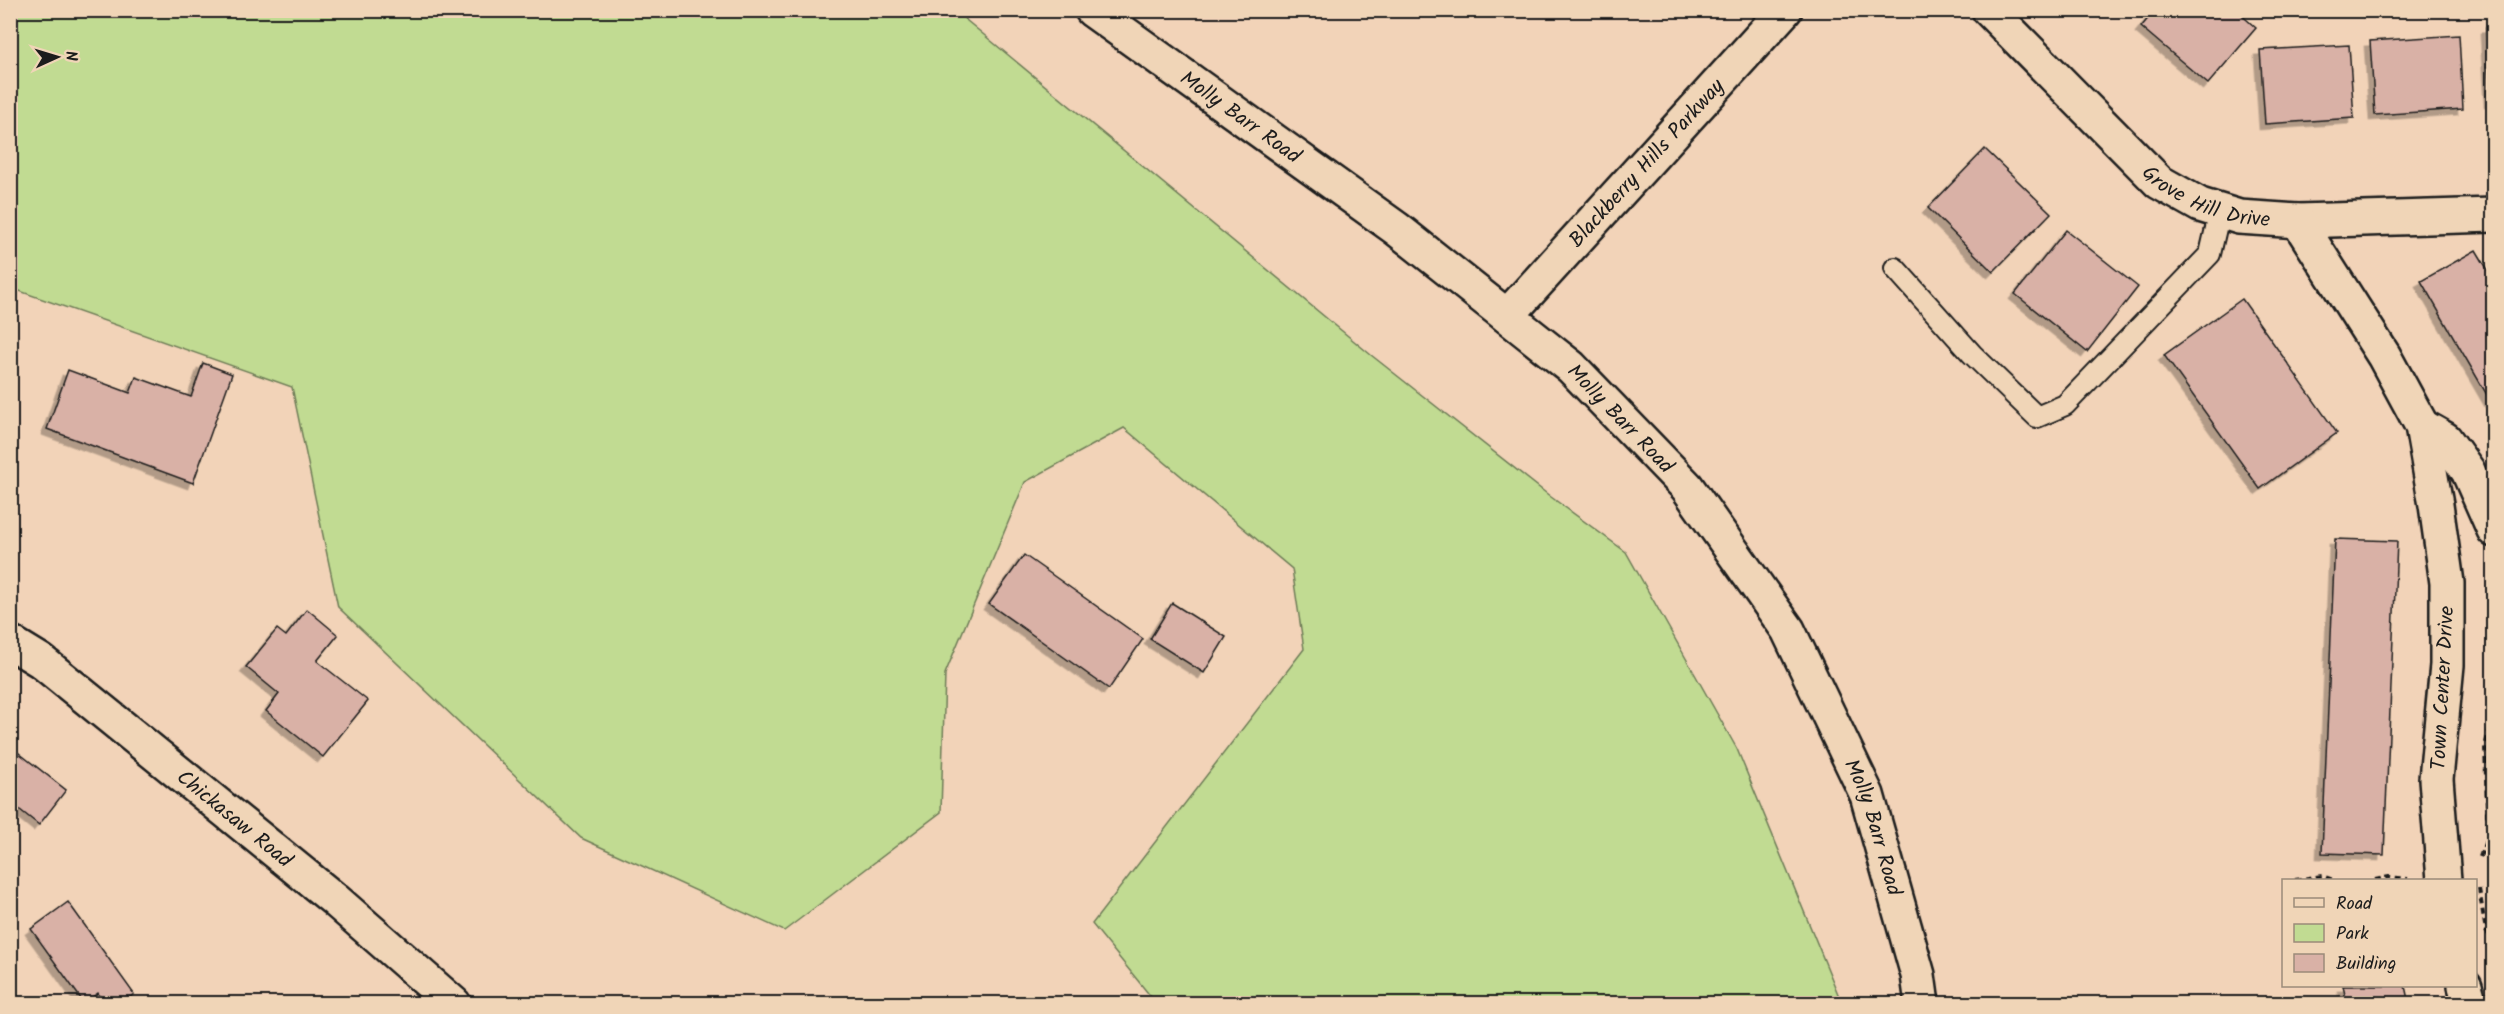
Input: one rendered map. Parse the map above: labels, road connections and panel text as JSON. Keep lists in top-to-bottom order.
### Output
{
  "streets": {
    "street": [
      "Molly Barr Road",
      "Blackberry Hills Parkway",
      "Grove Hill Drive",
      "Town Center Drive",
      "Chickasaw Road"
    ]
  },
  "crossings": [
    ["Molly Barr Road", "Blackberry Hills Parkway"],
    ["Grove Hill Drive", "Town Center Drive"]
  ],
  "legend": ["Road", "Park", "Building"],
  "north": "right"
}
